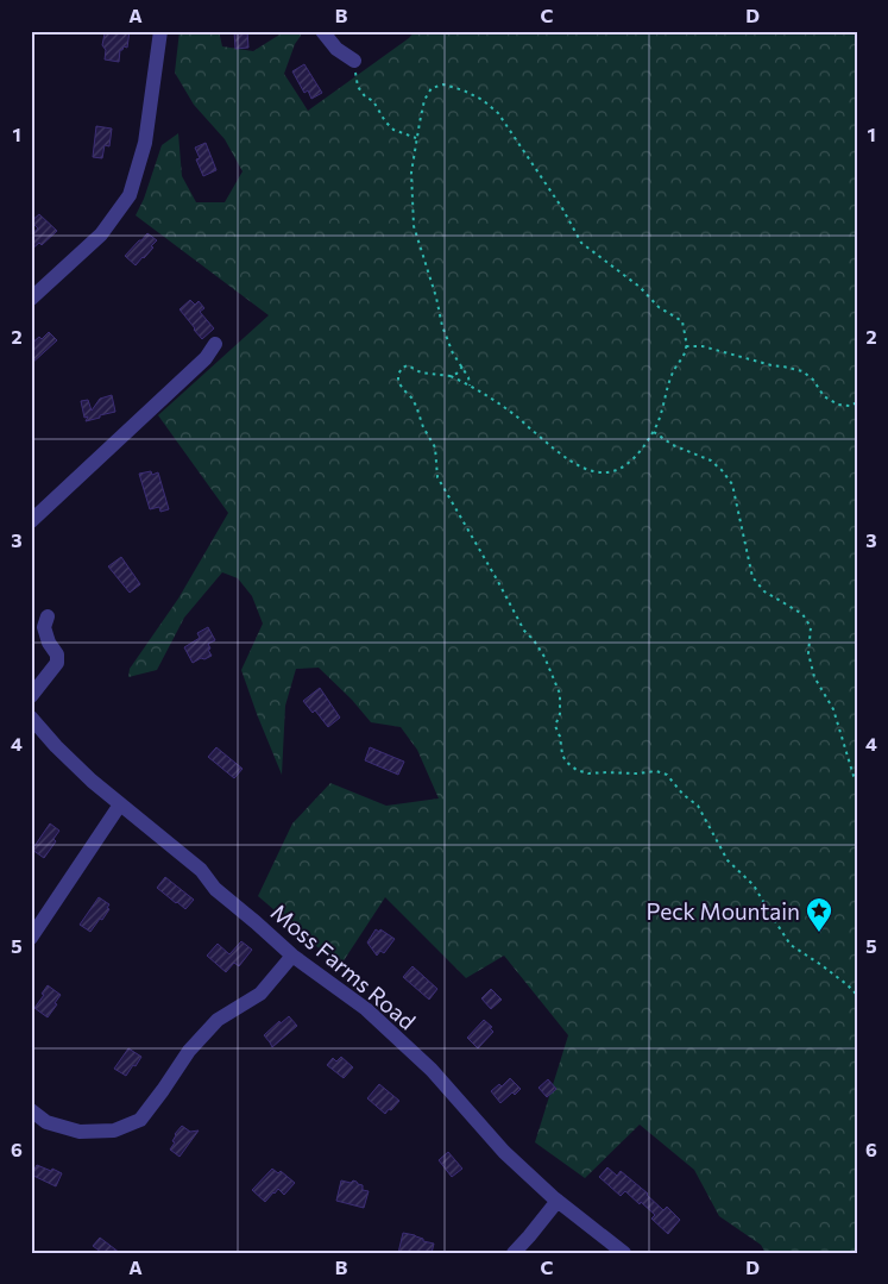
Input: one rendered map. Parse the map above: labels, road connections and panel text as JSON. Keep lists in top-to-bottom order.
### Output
{
  "streets": {
    "street": ["Moss Farms Road"]
  },
  "places": {
    "place": ["Peck Mountain"]
  },
  "grid": {
    "columns": [
      "A",
      "B",
      "C",
      "D"
    ],
    "rows": [
      "1",
      "2",
      "3",
      "4",
      "5",
      "6"
    ]
  }
}
